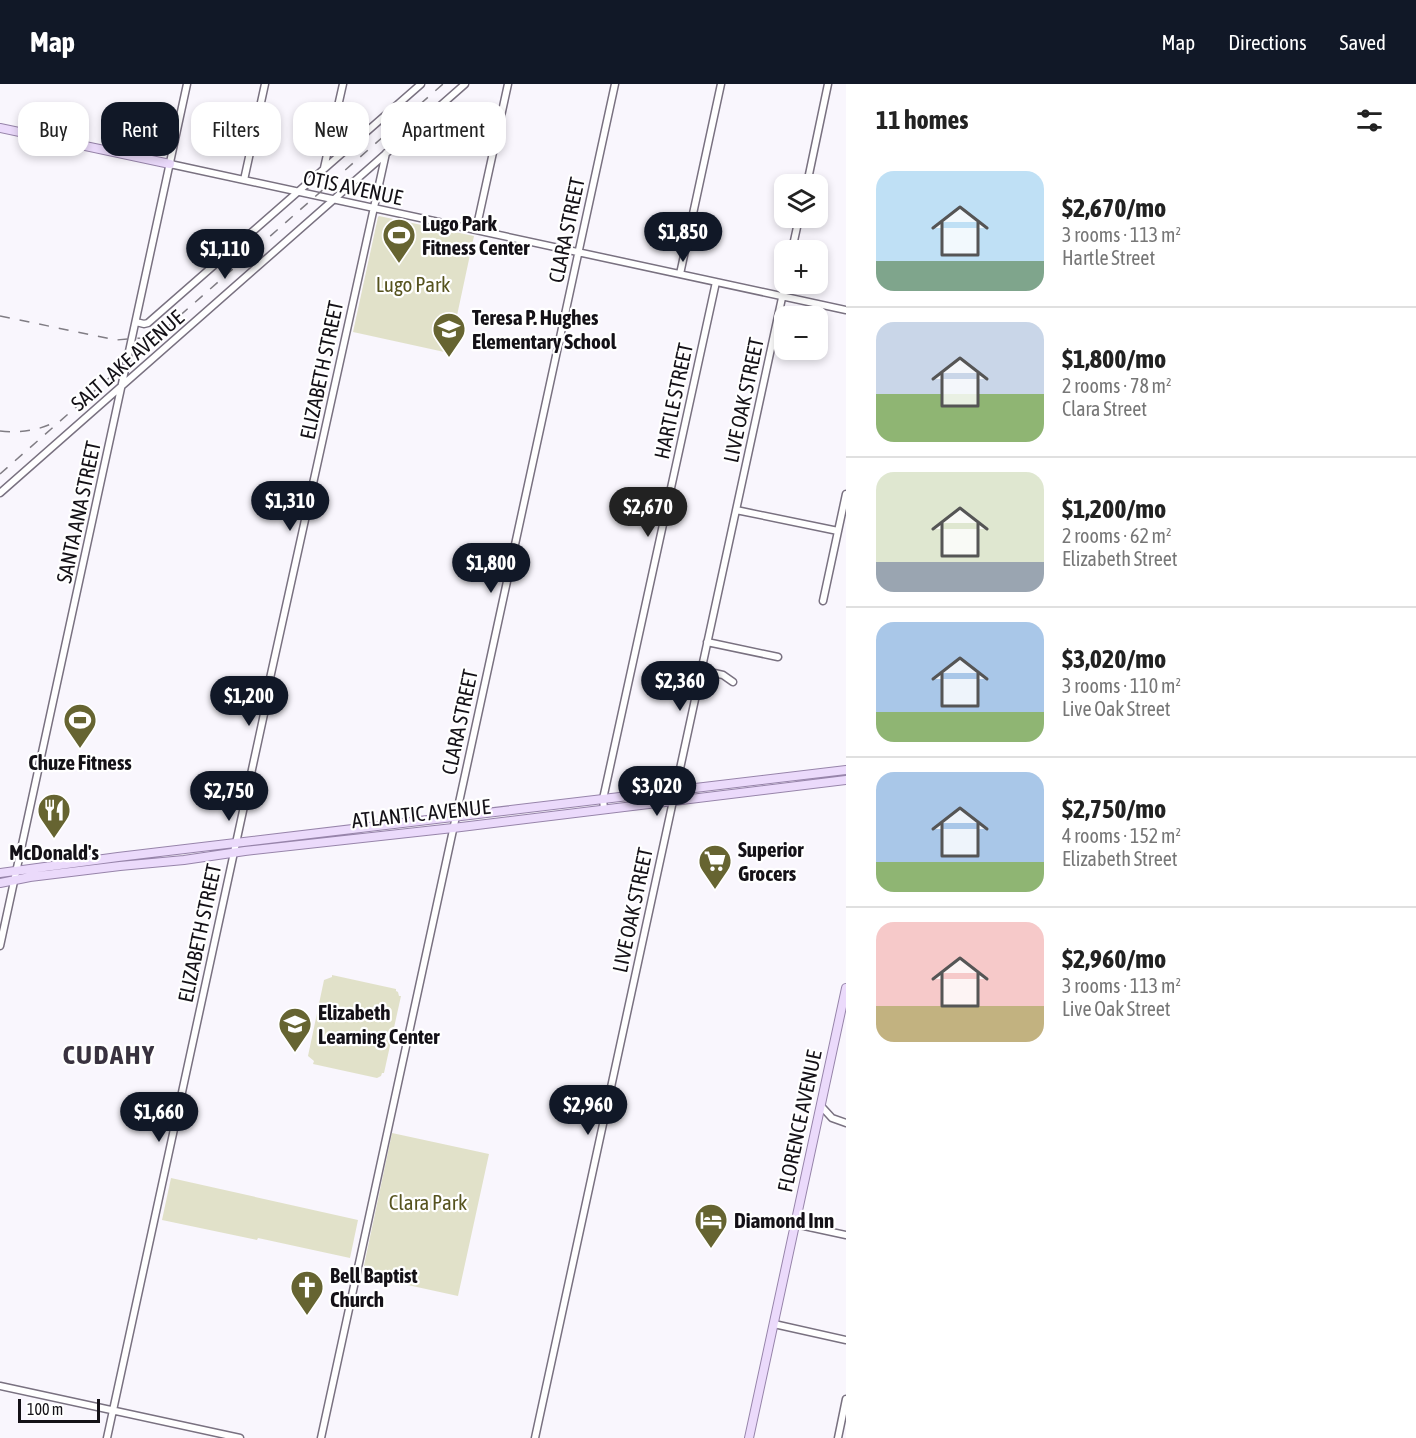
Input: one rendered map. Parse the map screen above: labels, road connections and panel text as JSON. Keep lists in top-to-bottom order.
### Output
{
  "streets": {
    "main road": ["ATLANTIC AVENUE", "FLORENCE AVENUE"],
    "street": [
      "OTIS AVENUE",
      "CLARA STREET",
      "SALT LAKE AVENUE",
      "ELIZABETH STREET",
      "LIVE OAK STREET",
      "HARTLE STREET",
      "SANTA ANA STREET"
    ]
  },
  "crossings": [
    ["OTIS AVENUE", "CLARA STREET"],
    ["OTIS AVENUE", "SALT LAKE AVENUE"],
    ["OTIS AVENUE", "ELIZABETH STREET"],
    ["OTIS AVENUE", "LIVE OAK STREET"],
    ["OTIS AVENUE", "HARTLE STREET"],
    ["OTIS AVENUE", "SANTA ANA STREET"],
    ["CLARA STREET", "ATLANTIC AVENUE"],
    ["SALT LAKE AVENUE", "SANTA ANA STREET"],
    ["ELIZABETH STREET", "ATLANTIC AVENUE"],
    ["LIVE OAK STREET", "ATLANTIC AVENUE"],
    ["HARTLE STREET", "ATLANTIC AVENUE"],
    ["SANTA ANA STREET", "ATLANTIC AVENUE"]
  ],
  "districts": ["CUDAHY"],
  "parks": ["Lugo Park", "Clara Park"],
  "places": {
    "sports": ["Lugo Park Fitness Center", "Chuze Fitness"],
    "school or university": ["Teresa P. Hughes Elementary School", "Elizabeth Learning Center"],
    "restaurant": ["McDonald's"],
    "supermarket": ["Superior Grocers"],
    "hotel": ["Diamond Inn"],
    "church": ["Bell Baptist Church"]
  },
  "scale_bar": "100 m",
  "page": {
    "header": "Map",
    "nav": ["Map", "Directions", "Saved"],
    "heading": "11 homes",
    "chip": [
      "Buy",
      "Rent",
      "Filters",
      "New",
      "Apartment"
    ],
    "list": [
      {
        "name": "$2,670/mo",
        "note": "3 rooms · 113 m² · Hartle Street"
      },
      {
        "name": "$1,800/mo",
        "note": "2 rooms · 78 m² · Clara Street"
      },
      {
        "name": "$1,200/mo",
        "note": "2 rooms · 62 m² · Elizabeth Street"
      },
      {
        "name": "$3,020/mo",
        "note": "3 rooms · 110 m² · Live Oak Street"
      },
      {
        "name": "$2,750/mo",
        "note": "4 rooms · 152 m² · Elizabeth Street"
      },
      {
        "name": "$2,960/mo",
        "note": "3 rooms · 113 m² · Live Oak Street"
      }
    ],
    "map_buttons": ["+", "−"],
    "price": [
      "$1,850",
      "$1,110",
      "$1,310",
      "$2,670",
      "$1,800",
      "$2,360",
      "$1,200",
      "$3,020",
      "$2,750",
      "$2,960",
      "$1,660"
    ],
    "scale": "100 m"
  }
}
